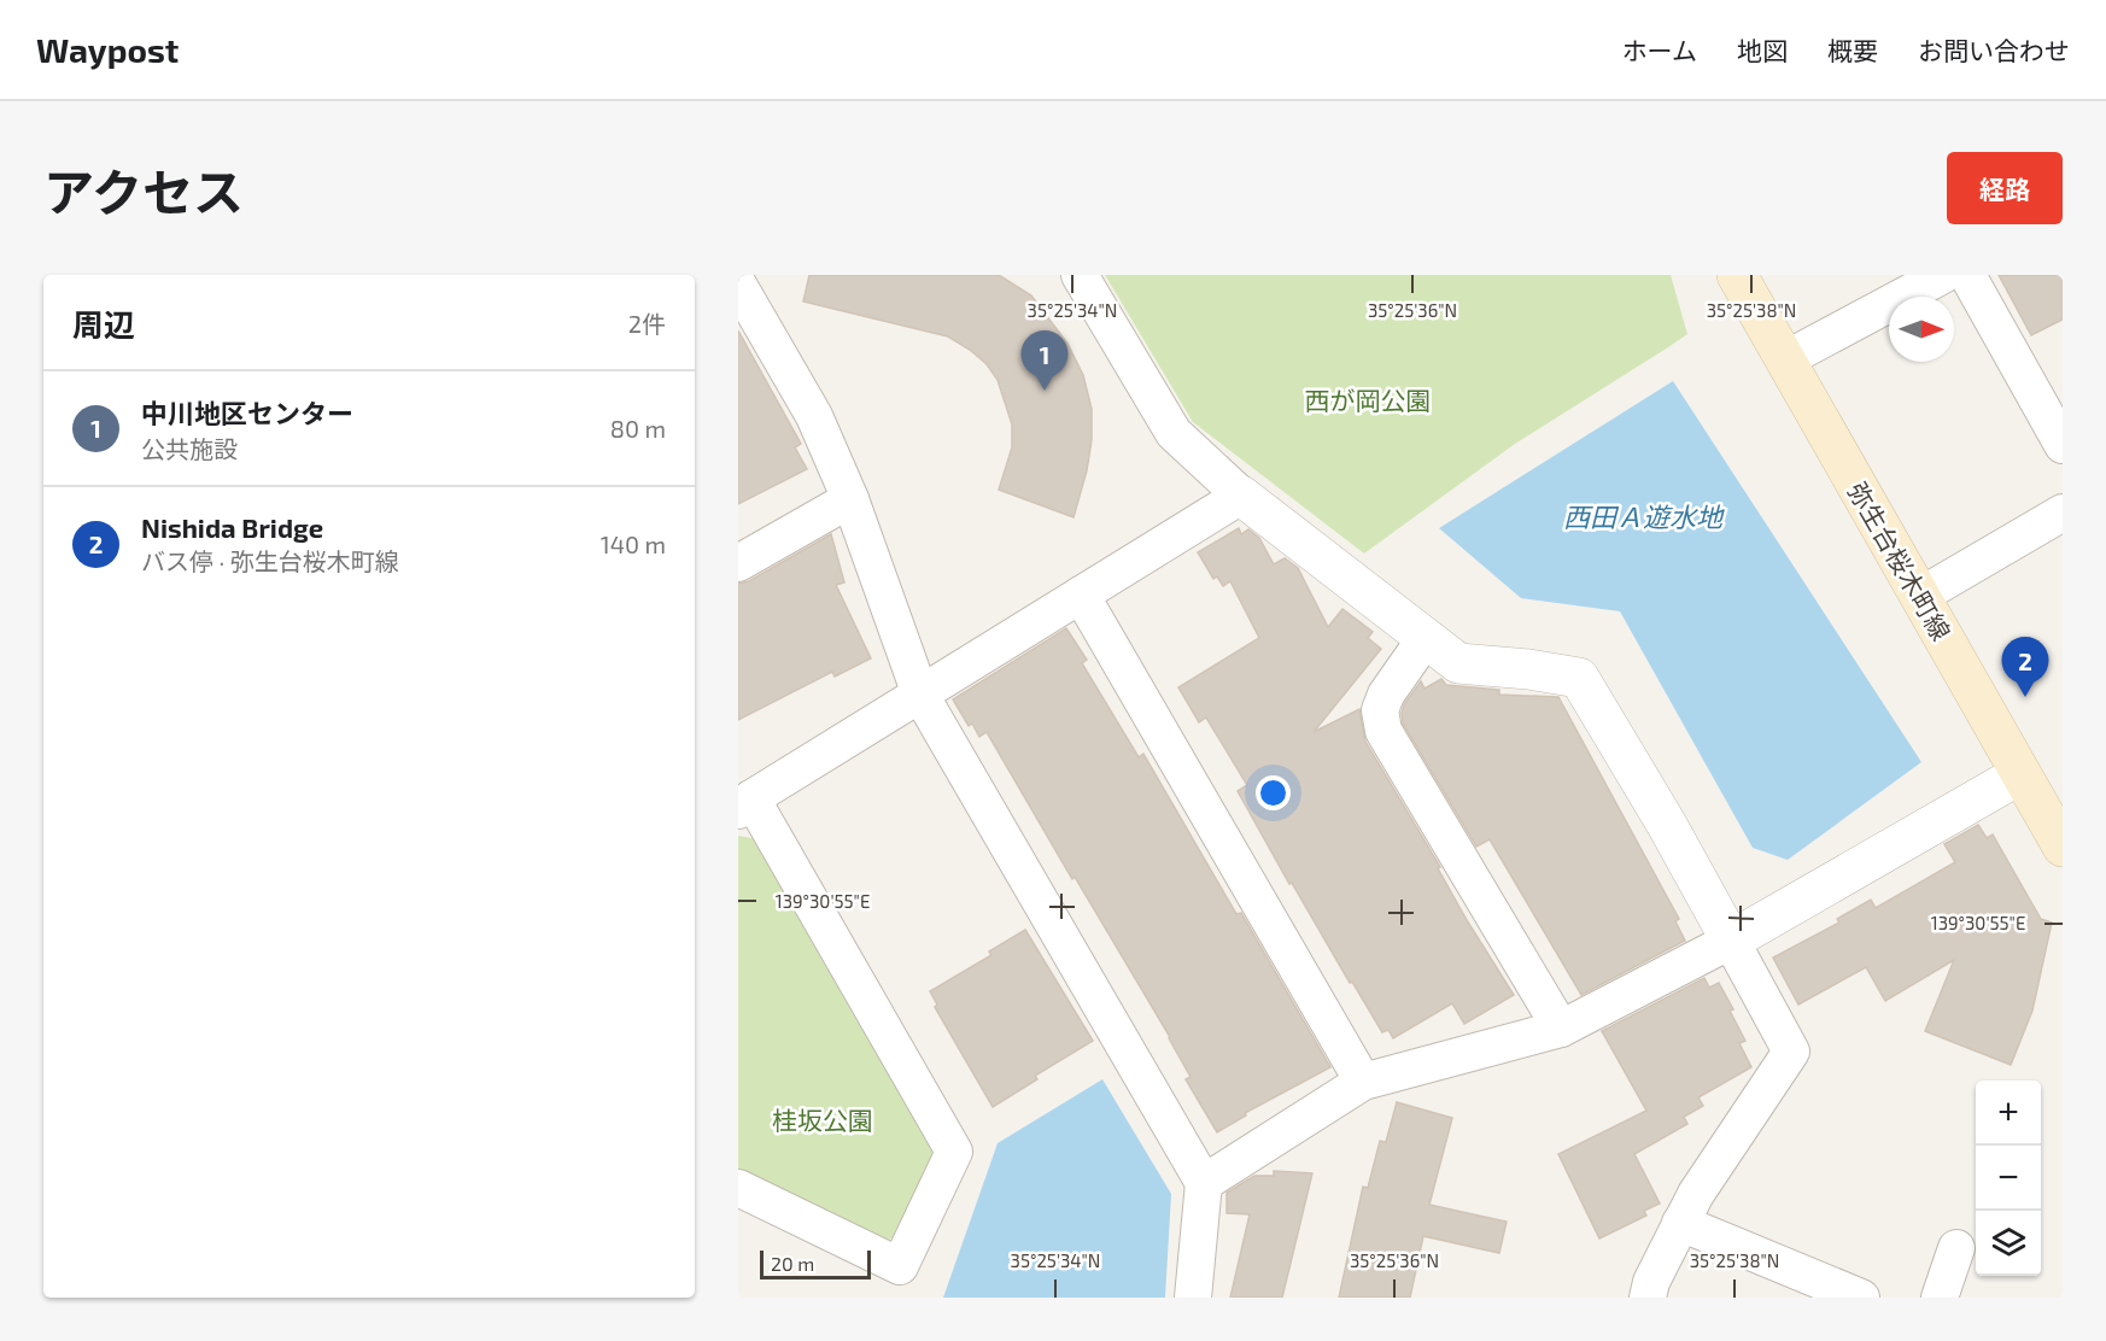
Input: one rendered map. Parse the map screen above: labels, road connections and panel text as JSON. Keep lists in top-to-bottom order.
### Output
{
  "streets": {
    "main road": ["弥生台桜木町線"]
  },
  "water": ["西田Ａ遊水地"],
  "parks": ["西が岡公園", "桂坂公園"],
  "scale_bar": "20 m",
  "north": "right",
  "page": {
    "header": "Waypost",
    "nav": [
      "ホーム",
      "地図",
      "概要",
      "お問い合わせ"
    ],
    "title": "アクセス",
    "buttons": "経路",
    "heading": ["周辺", "2件"],
    "pins": ["1", "2"],
    "list": [
      {
        "mark": "1",
        "name": "中川地区センター",
        "note": "公共施設",
        "value": "80 m"
      },
      {
        "mark": "2",
        "name": "Nishida Bridge",
        "note": "バス停 · 弥生台桜木町線",
        "value": "140 m"
      }
    ],
    "map_buttons": ["+", "−"],
    "scale": "20 m"
  },
  "coordinates": [
    "35°25'34\"N",
    "35°25'36\"N",
    "35°25'38\"N",
    "139°30'55\"E"
  ]
}
